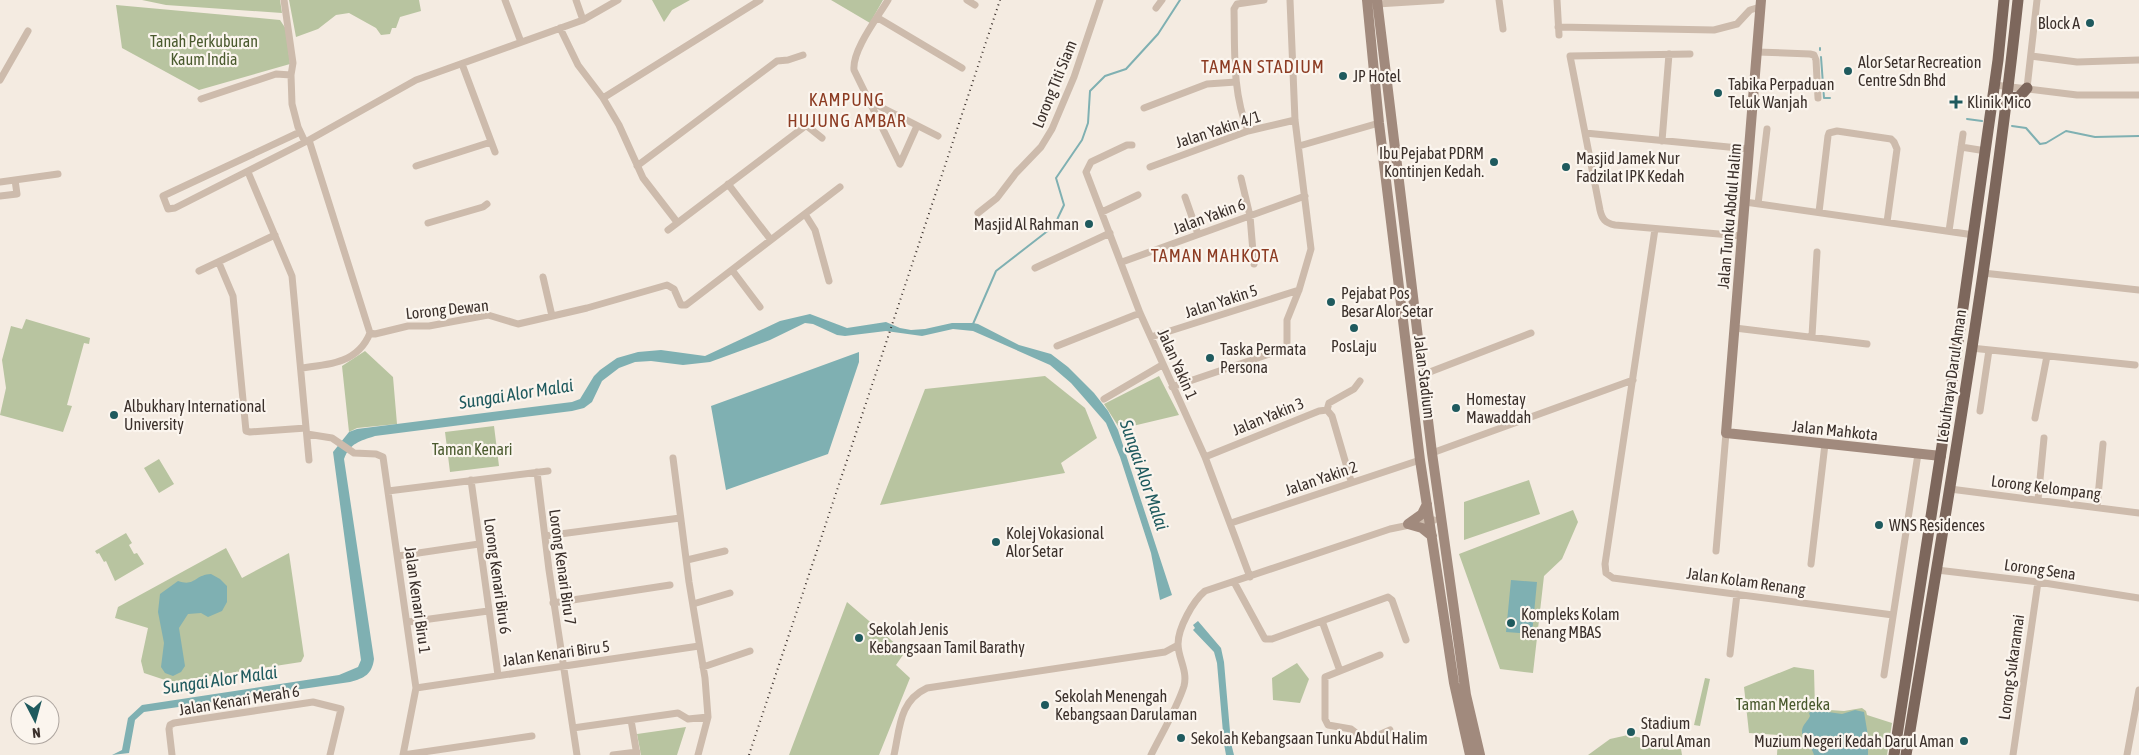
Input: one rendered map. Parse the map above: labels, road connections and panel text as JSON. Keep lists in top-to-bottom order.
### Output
{
  "streets": {
    "main road": [
      "Jalan Tunku Abdul Halim",
      "Lebuhraya Darul Aman",
      "Jalan Stadium",
      "Jalan Mahkota"
    ],
    "street": [
      "Lorong Titi Siam",
      "Jalan Yakin 4/1",
      "Jalan Yakin 6",
      "Jalan Yakin 5",
      "Lorong Dewan",
      "Jalan Yakin 1",
      "Jalan Yakin 3",
      "Jalan Yakin 2",
      "Lorong Kelompang",
      "Lorong Kenari Biru 7",
      "Lorong Sena",
      "Lorong Kenari Biru 6",
      "Jalan Kolam Renang",
      "Jalan Kenari Biru 1",
      "Jalan Kenari Biru 5",
      "Lorong Sukaramai",
      "Jalan Kenari Merah 6"
    ]
  },
  "crossings": [
    ["Jalan Yakin 6", "Jalan Yakin 1"],
    ["Jalan Tunku Abdul Halim", "Jalan Mahkota"],
    ["Jalan Yakin 5", "Jalan Yakin 1"],
    ["Jalan Yakin 1", "Jalan Yakin 3"],
    ["Jalan Yakin 1", "Jalan Yakin 2"],
    ["Lebuhraya Darul Aman", "Jalan Mahkota"],
    ["Lebuhraya Darul Aman", "Lorong Kelompang"],
    ["Lebuhraya Darul Aman", "Lorong Sena"],
    ["Jalan Stadium", "Jalan Yakin 2"],
    ["Jalan Yakin 3", "Jalan Yakin 2"],
    ["Lorong Kenari Biru 7", "Jalan Kenari Biru 5"],
    ["Lorong Sena", "Lorong Sukaramai"],
    ["Lorong Kenari Biru 6", "Jalan Kenari Biru 5"],
    ["Jalan Kenari Biru 1", "Jalan Kenari Biru 5"]
  ],
  "districts": ["TAMAN STADIUM", "KAMPUNG HUJUNG AMBAR", "TAMAN MAHKOTA"],
  "water": ["Sungai Alor Malai"],
  "parks": ["Tanah Perkuburan Kaum India", "Taman Kenari", "Taman Merdeka"],
  "places": {
    "other": [
      "Block A",
      "Alor Setar Recreation Centre Sdn Bhd",
      "JP Hotel",
      "Tabika Perpaduan Teluk Wanjah",
      "Ibu Pejabat PDRM Kontinjen Kedah.",
      "Masjid Jamek Nur Fadzilat IPK Kedah",
      "Masjid Al Rahman",
      "Pejabat Pos Besar Alor Setar",
      "PosLaju",
      "Taska Permata Persona",
      "Homestay Mawaddah",
      "Albukhary International University",
      "WNS Residences",
      "Kolej Vokasional Alor Setar",
      "Kompleks Kolam Renang MBAS",
      "Sekolah Jenis Kebangsaan Tamil Barathy",
      "Sekolah Menengah Kebangsaan Darulaman",
      "Stadium Darul Aman",
      "Sekolah Kebangsaan Tunku Abdul Halim",
      "Muzium Negeri Kedah Darul Aman"
    ],
    "health": ["Klinik Mico"]
  },
  "north": "bottom"
}
